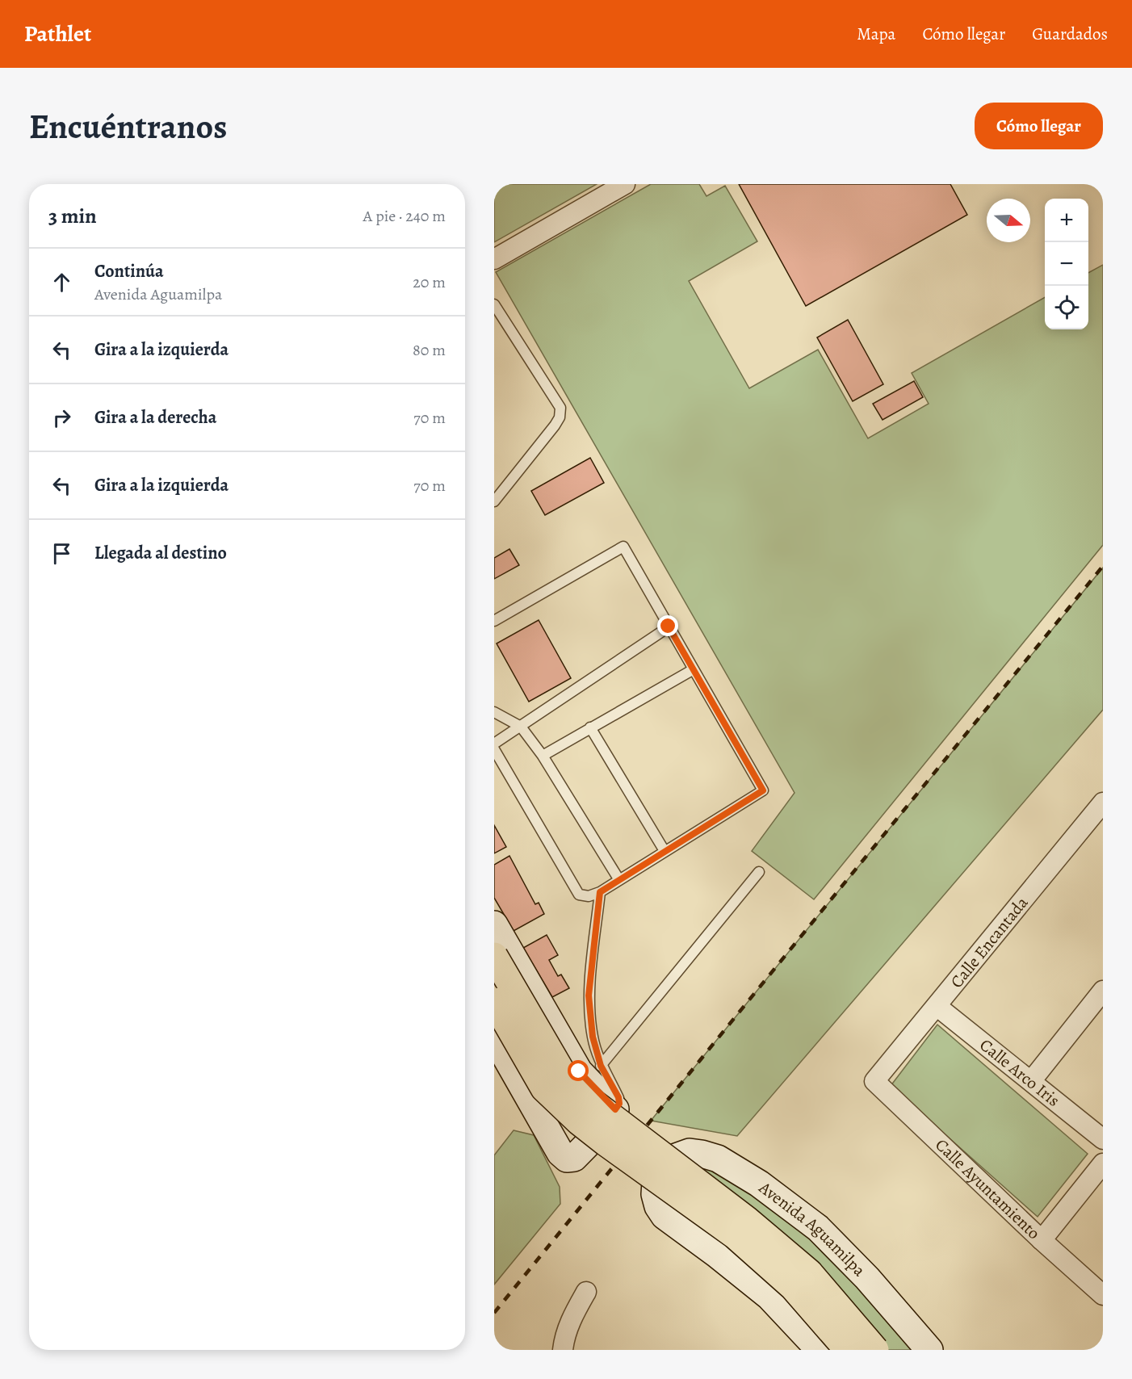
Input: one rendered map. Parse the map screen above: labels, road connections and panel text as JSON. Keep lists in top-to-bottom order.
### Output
{
  "streets": {
    "main road": ["Avenida Aguamilpa"],
    "street": ["Calle Encantada", "Calle Arco Iris", "Calle Ayuntamiento"]
  },
  "crossings": [
    ["Calle Encantada", "Calle Arco Iris"],
    ["Calle Encantada", "Calle Ayuntamiento"]
  ],
  "north": "right",
  "page": {
    "header": "Pathlet",
    "nav": ["Mapa", "Cómo llegar", "Guardados"],
    "buttons": "Cómo llegar",
    "title": "Encuéntranos",
    "heading": ["3 min", "A pie · 240 m"],
    "map_buttons": ["+", "−"],
    "list": [
      ["Continúa", "Avenida Aguamilpa", "20 m"],
      ["Gira a la izquierda", "80 m"],
      ["Gira a la derecha", "70 m"],
      ["Gira a la izquierda", "70 m"],
      "Llegada al destino"
    ]
  }
}
